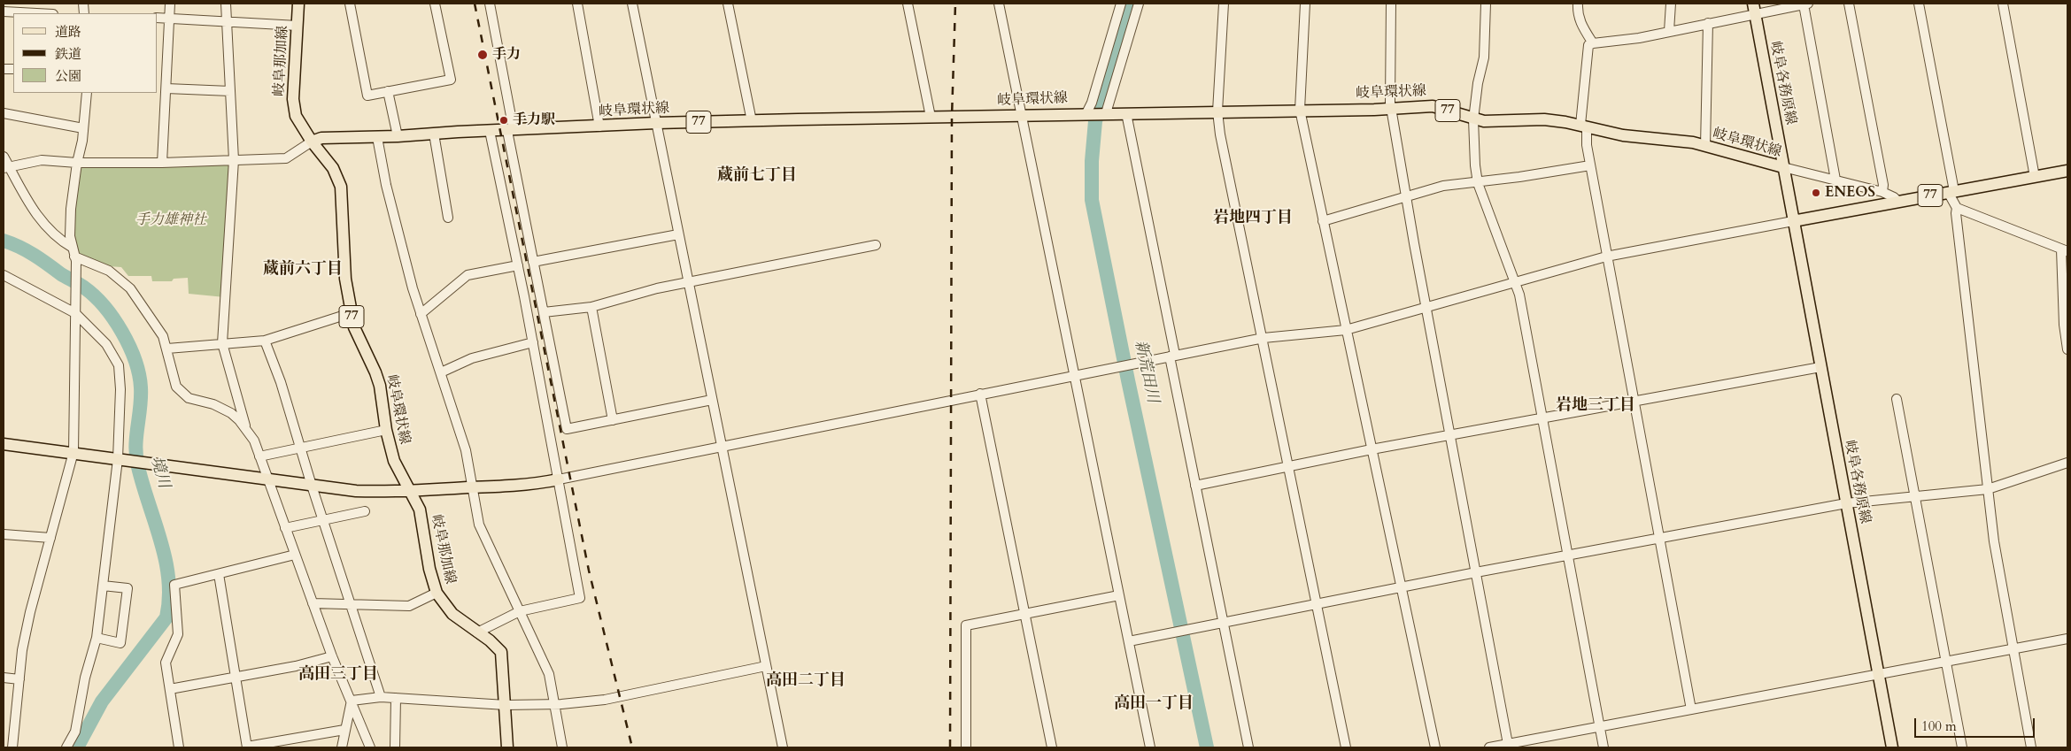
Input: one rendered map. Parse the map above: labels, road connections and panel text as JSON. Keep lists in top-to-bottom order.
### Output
{
  "streets": {
    "main road": [
      "岐阜那加線",
      "岐阜各務原線",
      "岐阜環状線",
      "77"
    ]
  },
  "crossings": [
    ["岐阜那加線", "岐阜環状線"],
    ["岐阜各務原線", "岐阜環状線"],
    ["岐阜各務原線", "77"],
    ["岐阜環状線", "77"]
  ],
  "districts": [
    "蔵前七丁目",
    "岩地四丁目",
    "蔵前六丁目",
    "岩地三丁目",
    "高田三丁目",
    "高田二丁目",
    "高田一丁目"
  ],
  "water": ["新荒田川", "境川"],
  "parks": ["手力雄神社"],
  "places": ["手力", "手力駅", "ENEOS"],
  "legend": ["道路", "鉄道", "公園"],
  "scale_bar": "100 m"
}
